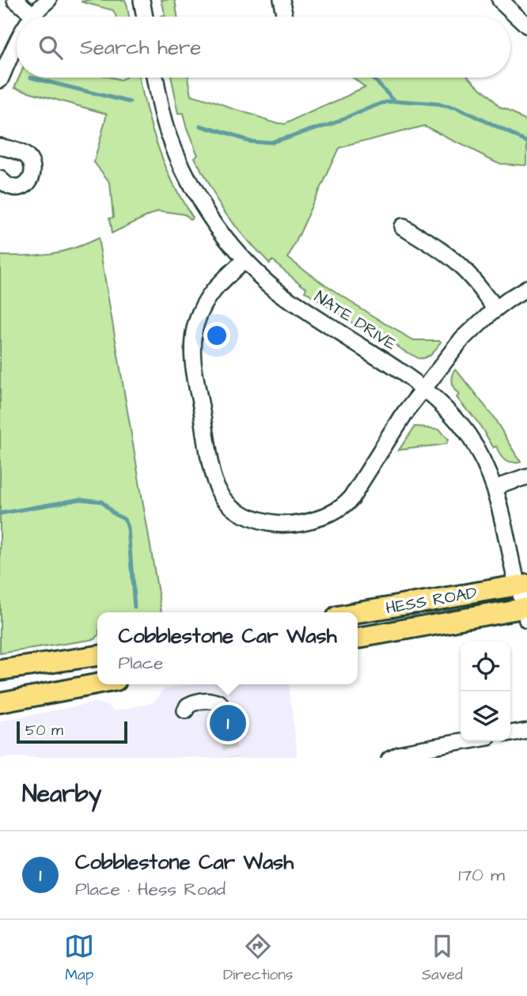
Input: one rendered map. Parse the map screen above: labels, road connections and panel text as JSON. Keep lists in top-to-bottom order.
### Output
{
  "streets": {
    "main road": ["HESS ROAD"],
    "street": ["NATE DRIVE"]
  },
  "crossings": [
    ["NATE DRIVE", "HESS ROAD"]
  ],
  "scale_bar": "50 m",
  "page": {
    "search": "Search here",
    "popup": ["Cobblestone Car Wash", "Place"],
    "pins": "1",
    "scale": "50 m",
    "heading": "Nearby",
    "list": [
      {
        "mark": "1",
        "name": "Cobblestone Car Wash",
        "note": "Place · Hess Road",
        "value": "170 m"
      }
    ],
    "nav": ["Map", "Directions", "Saved"]
  }
}
